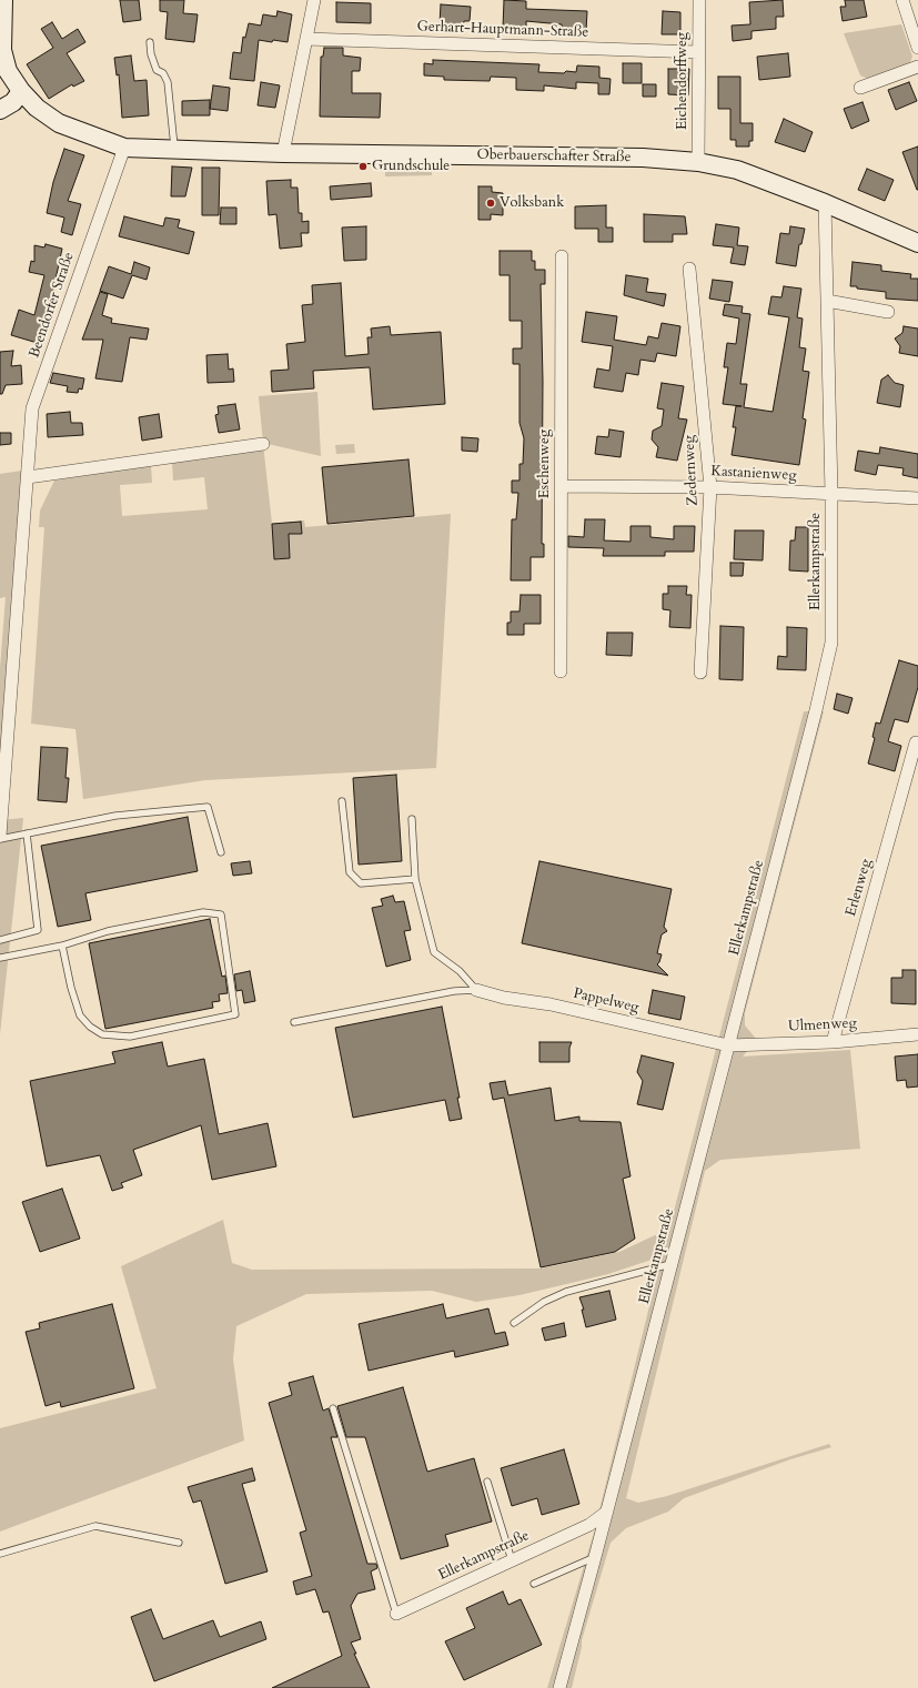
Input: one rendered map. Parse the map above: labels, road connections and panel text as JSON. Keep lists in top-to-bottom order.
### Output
{
  "streets": {
    "main road": ["Oberbauerschafter Straße"],
    "street": [
      "Gerhart-Hauptmann-Straße",
      "Eichendorffweg",
      "Beendorfer Straße",
      "Eschenweg",
      "Zedernweg",
      "Kastanienweg",
      "Ellerkampstraße",
      "Erlenweg",
      "Pappelweg",
      "Ulmenweg"
    ]
  },
  "crossings": [
    ["Gerhart-Hauptmann-Straße", "Eichendorffweg"],
    ["Eichendorffweg", "Oberbauerschafter Straße"],
    ["Oberbauerschafter Straße", "Beendorfer Straße"],
    ["Oberbauerschafter Straße", "Ellerkampstraße"],
    ["Eschenweg", "Kastanienweg"],
    ["Zedernweg", "Kastanienweg"],
    ["Kastanienweg", "Ellerkampstraße"],
    ["Ellerkampstraße", "Pappelweg"],
    ["Ellerkampstraße", "Ulmenweg"],
    ["Erlenweg", "Ulmenweg"],
    ["Pappelweg", "Ulmenweg"]
  ],
  "places": ["Grundschule", "Volksbank"]
}
